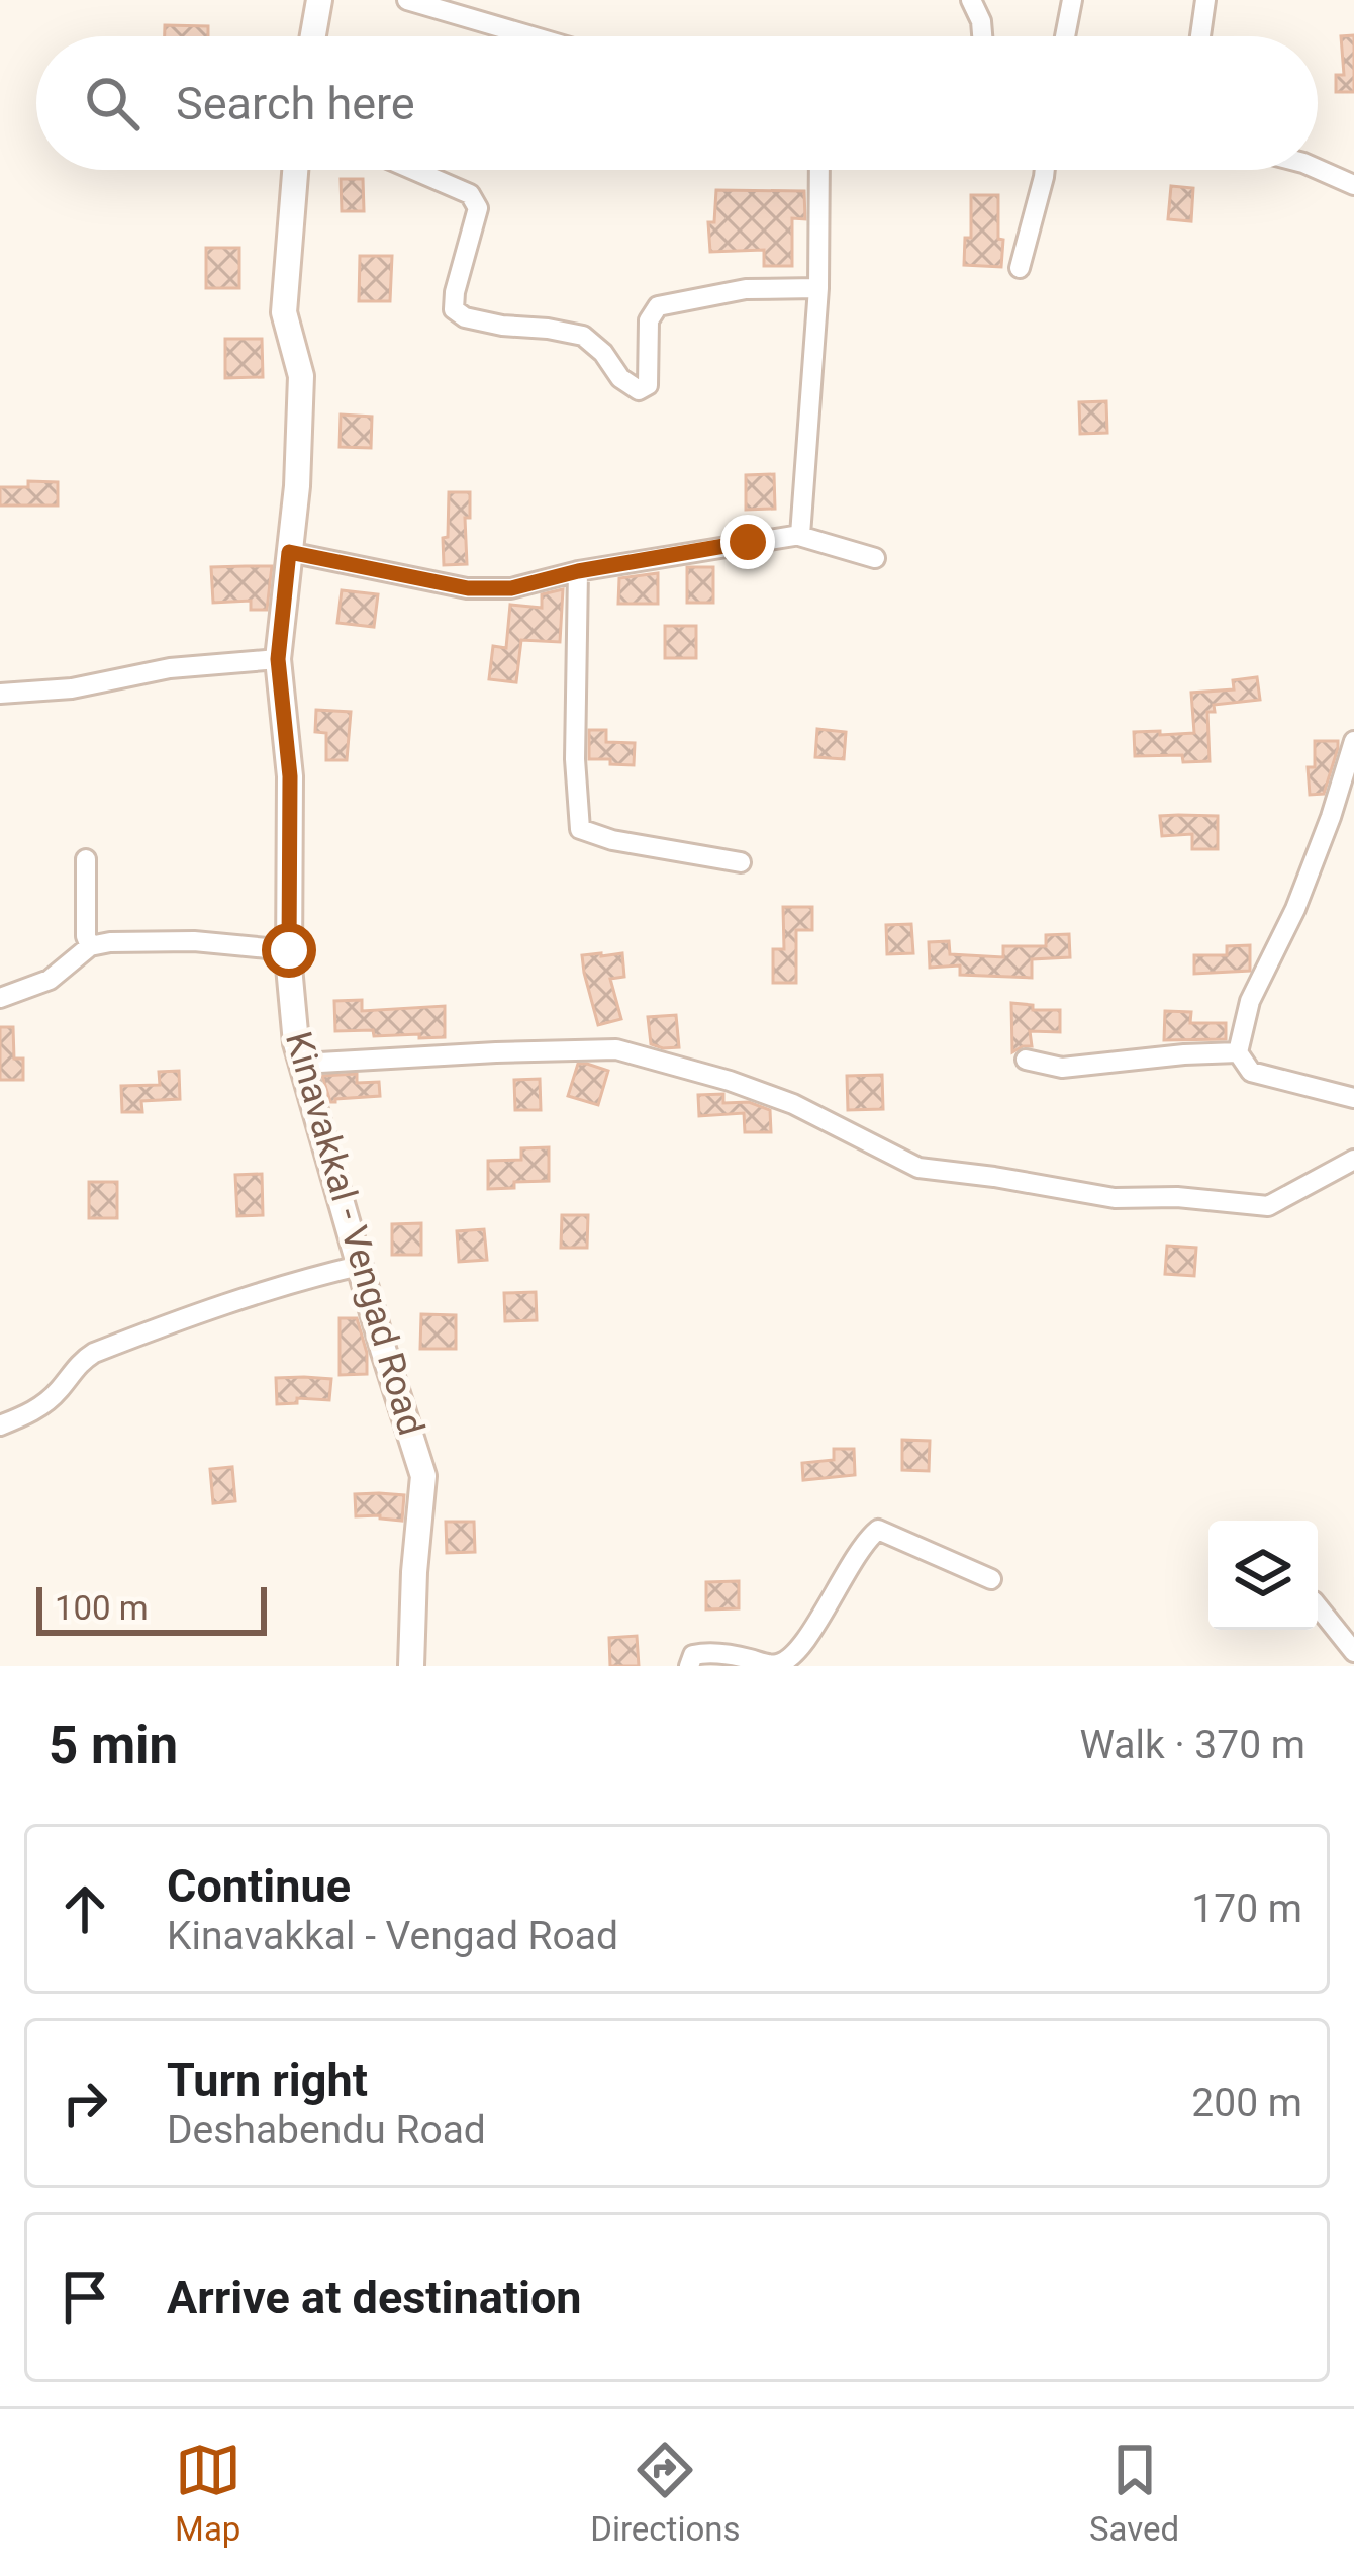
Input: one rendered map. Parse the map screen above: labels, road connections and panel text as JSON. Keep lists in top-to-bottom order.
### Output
{
  "streets": {
    "main road": ["Kinavakkal - Vengad Road"]
  },
  "scale_bar": "100 m",
  "page": {
    "search": "Search here",
    "scale": "100 m",
    "heading": ["5 min", "Walk · 370 m"],
    "list": [
      ["Continue", "Kinavakkal - Vengad Road", "170 m"],
      ["Turn right", "Deshabendu Road", "200 m"],
      "Arrive at destination"
    ],
    "nav": ["Map", "Directions", "Saved"]
  }
}
